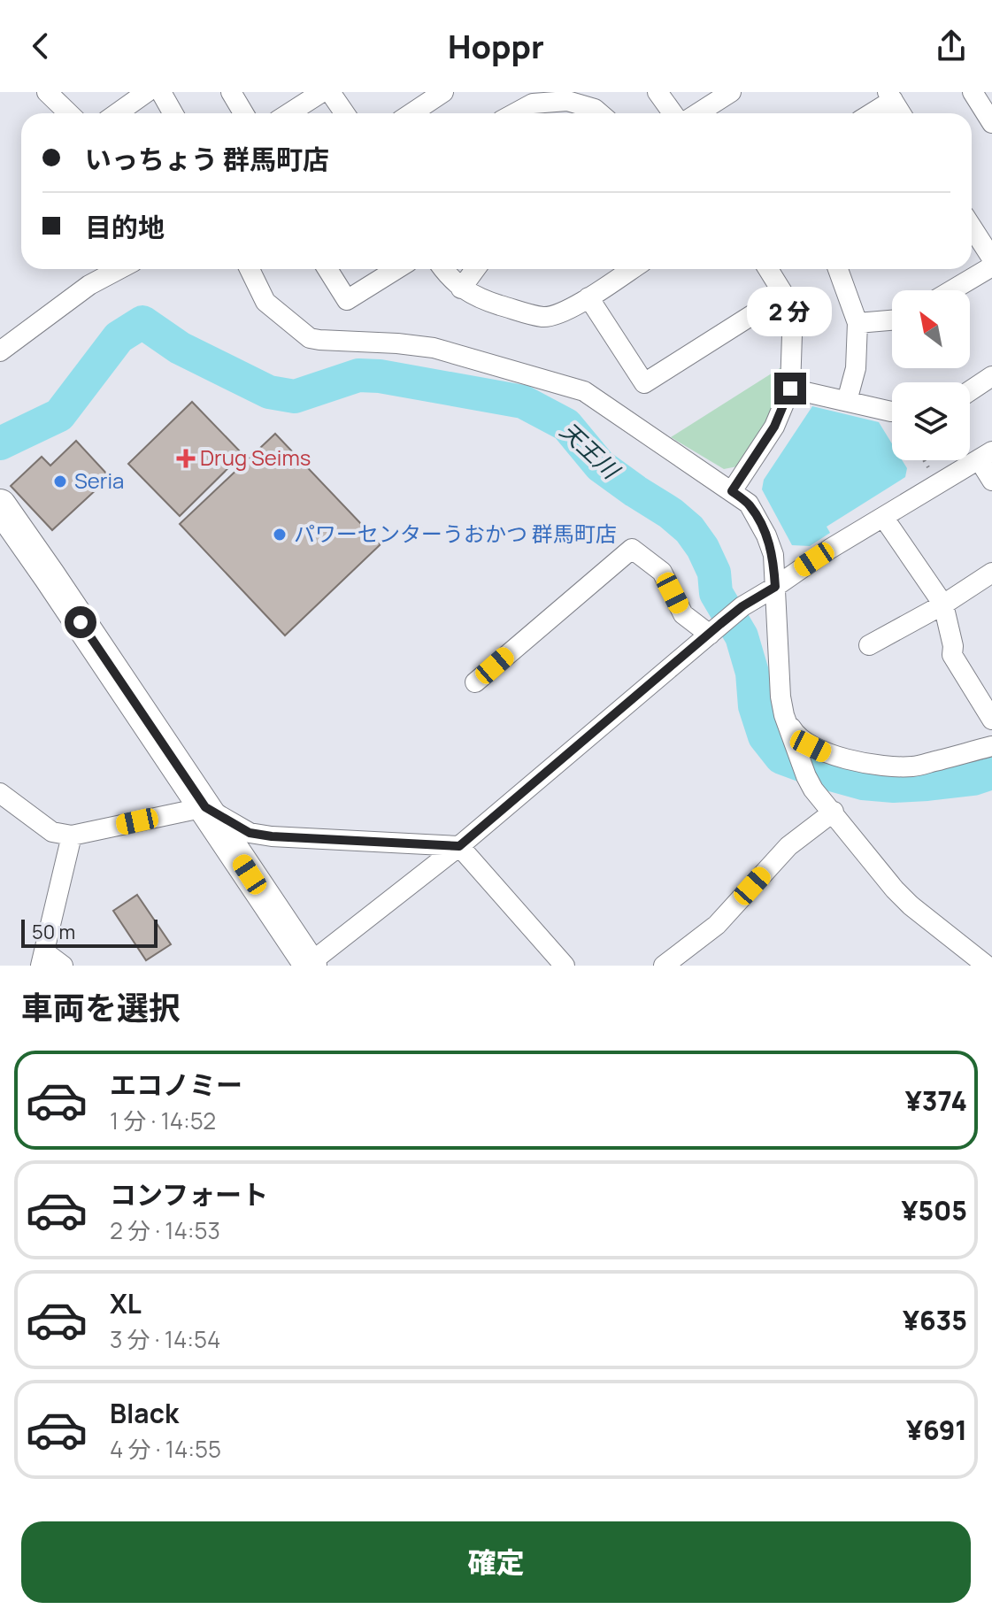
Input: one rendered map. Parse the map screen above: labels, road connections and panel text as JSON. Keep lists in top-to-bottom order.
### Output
{
  "water": ["天王川"],
  "places": {
    "health": ["Drug Seims"],
    "other": ["Seria", "パワーセンターうおかつ 群馬町店"]
  },
  "scale_bar": "50 m",
  "north": "top left",
  "page": {
    "header": "Hoppr",
    "banner": ["いっちょう 群馬町店", "目的地"],
    "bubble": "2 分",
    "scale": "50 m",
    "heading": "車両を選択",
    "list": [
      {
        "name": "エコノミー",
        "note": "1 分 · 14:52",
        "value": "¥374"
      },
      {
        "name": "コンフォート",
        "note": "2 分 · 14:53",
        "value": "¥505"
      },
      {
        "name": "XL",
        "note": "3 分 · 14:54",
        "value": "¥635"
      },
      {
        "name": "Black",
        "note": "4 分 · 14:55",
        "value": "¥691"
      }
    ],
    "buttons": "確定"
  }
}
